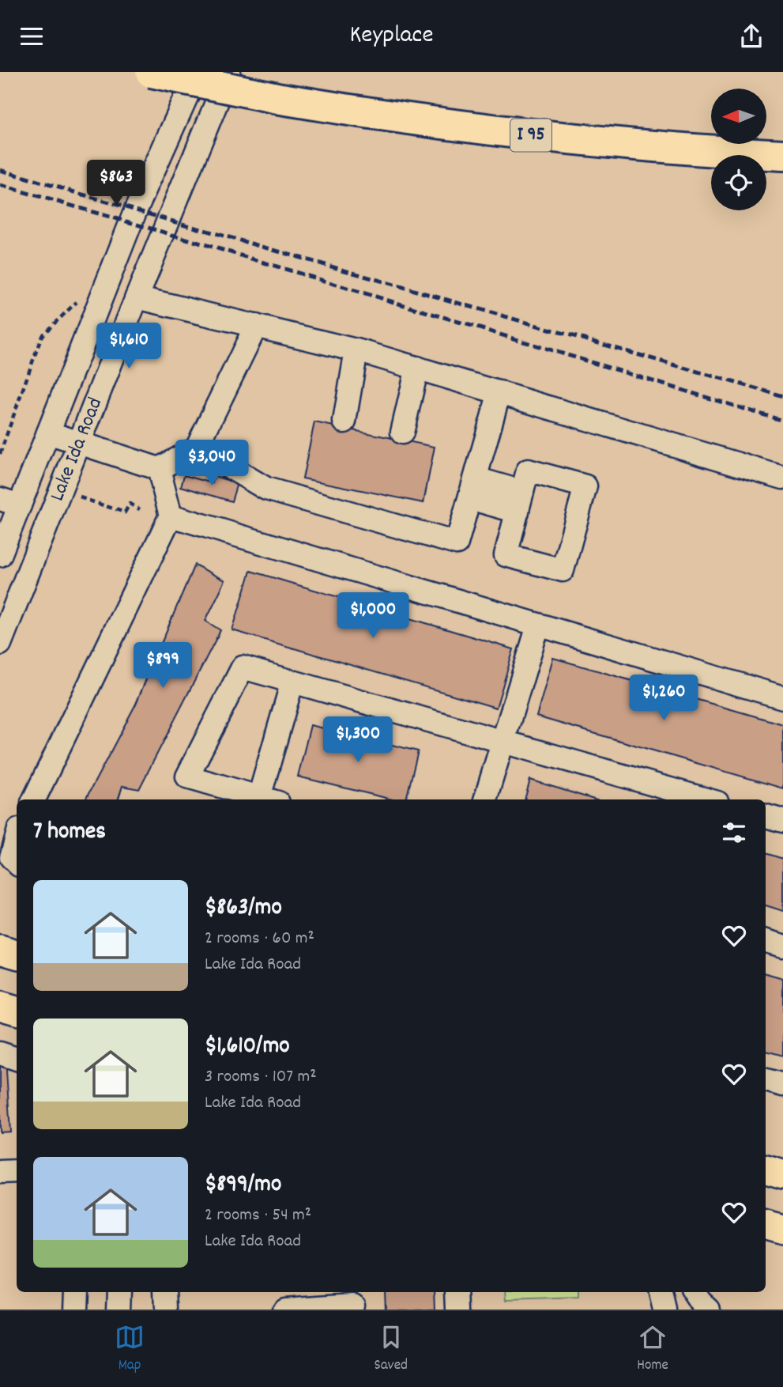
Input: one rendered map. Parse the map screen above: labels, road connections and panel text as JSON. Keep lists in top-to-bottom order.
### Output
{
  "streets": {
    "highway": ["I 95"],
    "street": ["Lake Ida Road"]
  },
  "north": "left",
  "page": {
    "header": "Keyplace",
    "price": [
      "$863",
      "$1,610",
      "$3,040",
      "$1,000",
      "$899",
      "$1,260",
      "$1,300"
    ],
    "heading": "7 homes",
    "list": [
      {
        "name": "$863/mo",
        "note": "2 rooms · 60 m² · Lake Ida Road"
      },
      {
        "name": "$1,610/mo",
        "note": "3 rooms · 107 m² · Lake Ida Road"
      },
      {
        "name": "$899/mo",
        "note": "2 rooms · 54 m² · Lake Ida Road"
      }
    ],
    "tabs": ["Map", "Saved", "Home"]
  }
}
